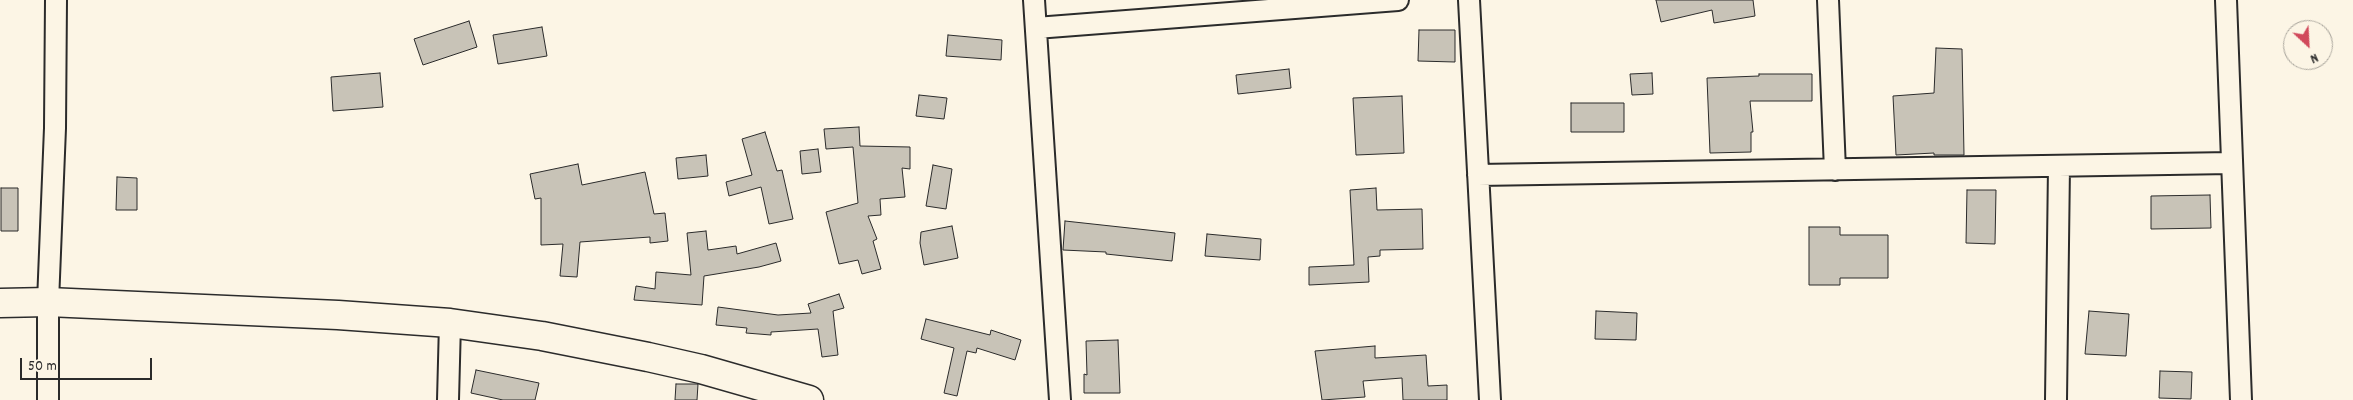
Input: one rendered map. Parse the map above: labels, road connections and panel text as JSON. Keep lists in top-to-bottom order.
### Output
{
  "scale_bar": "50 m",
  "north": "bottom right"
}
